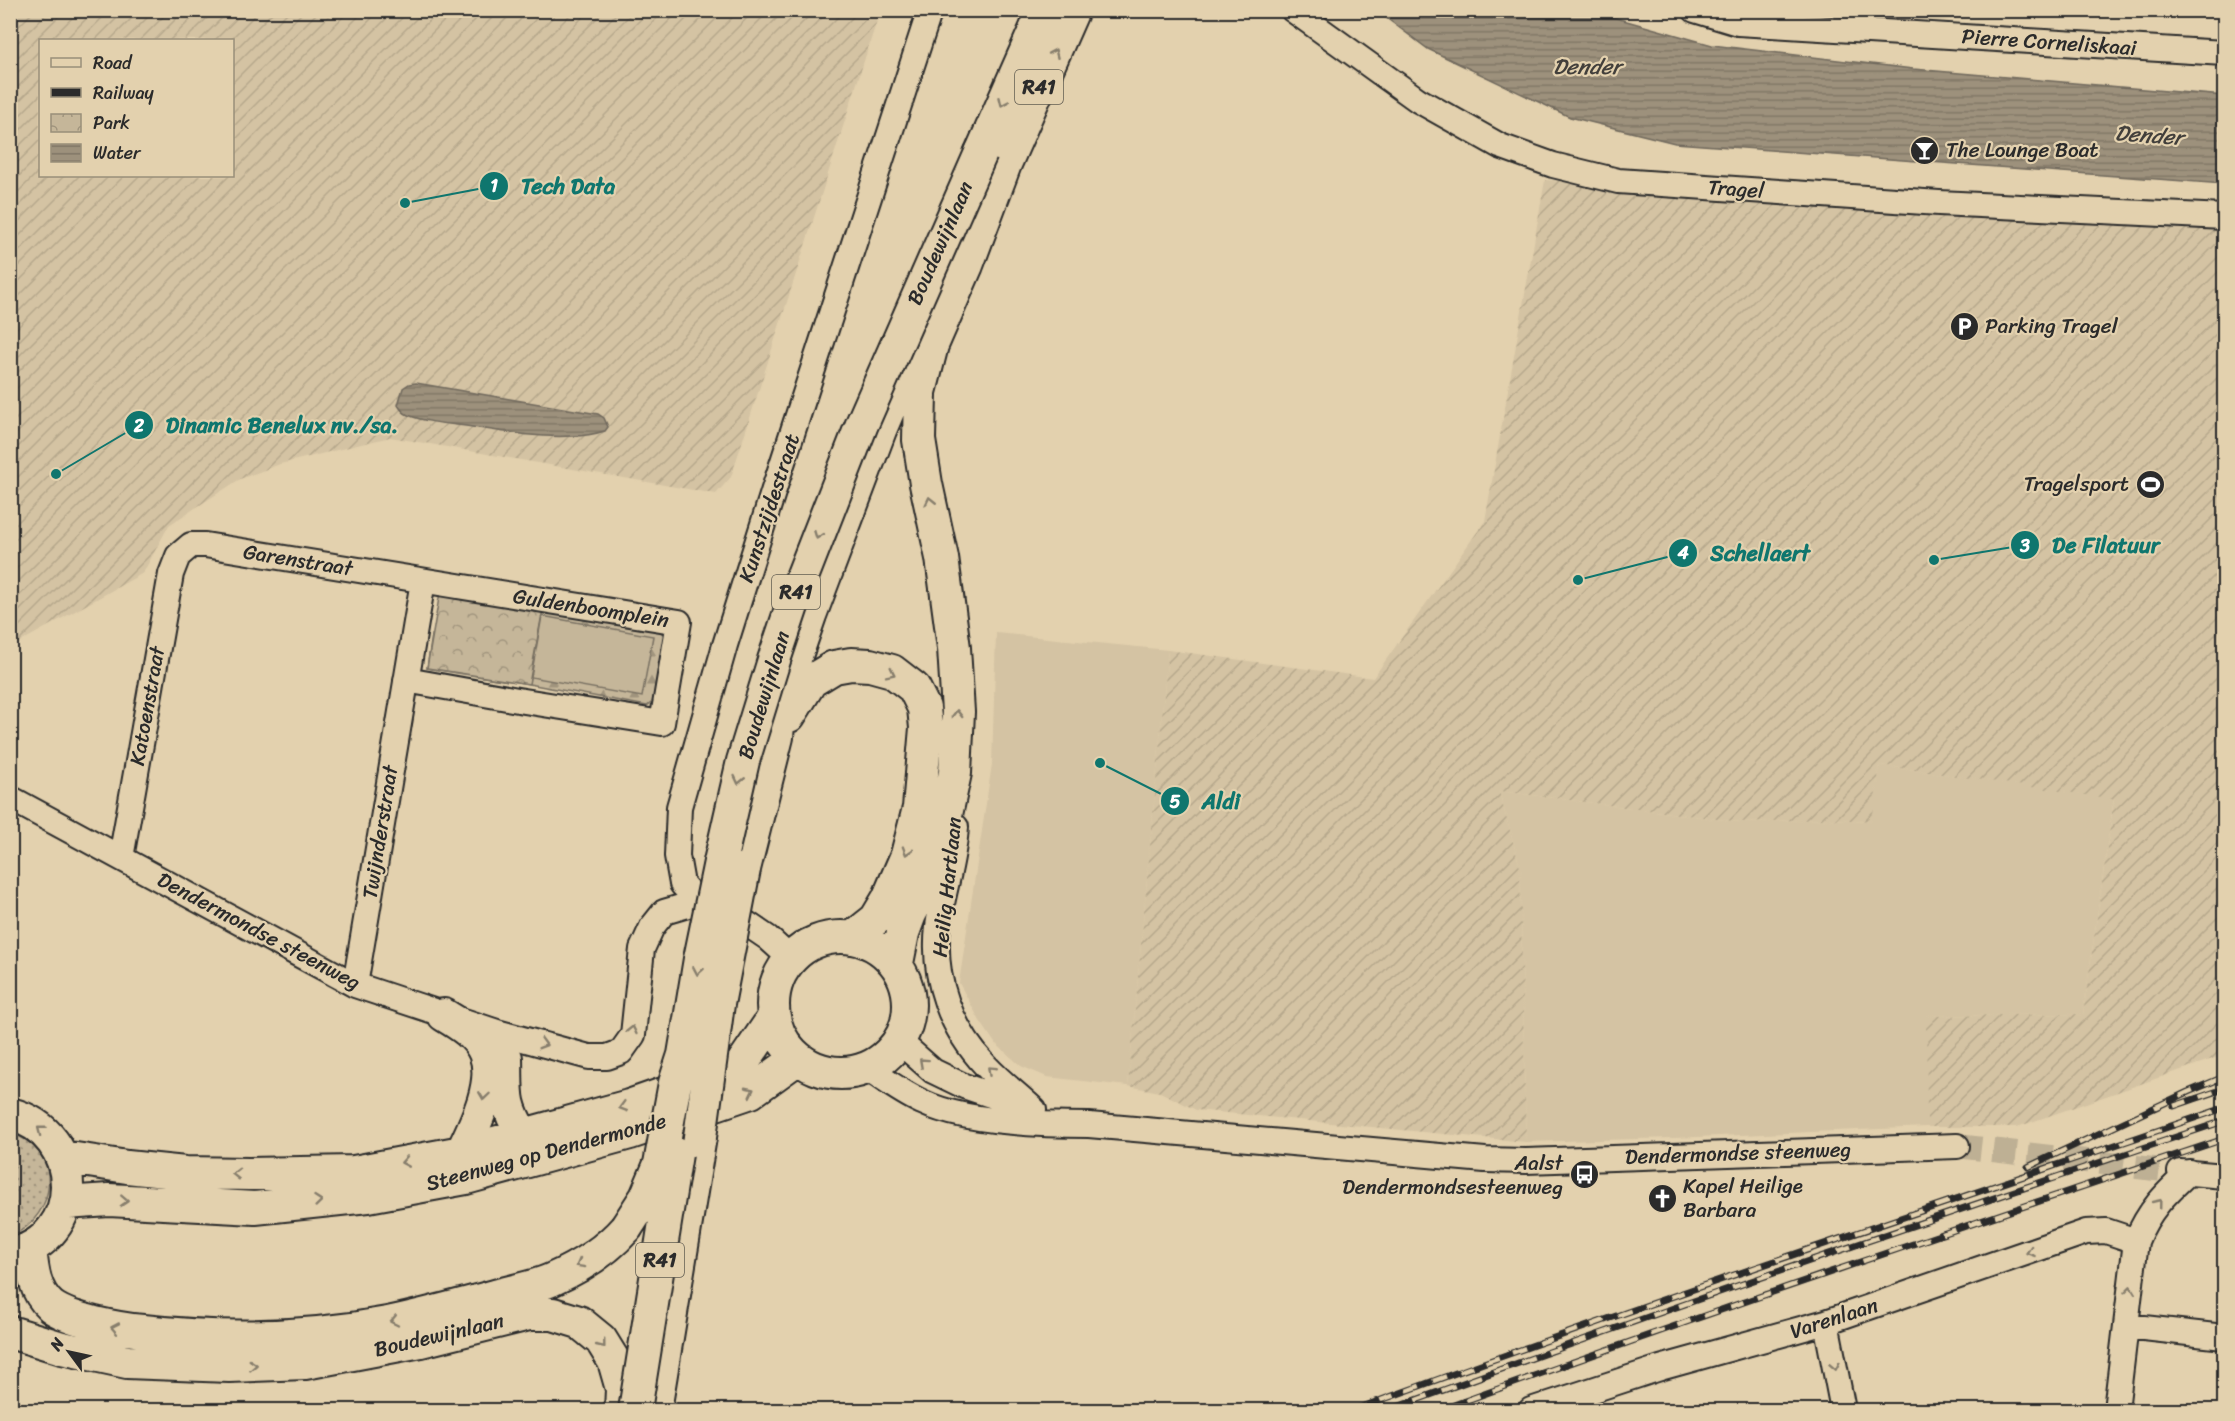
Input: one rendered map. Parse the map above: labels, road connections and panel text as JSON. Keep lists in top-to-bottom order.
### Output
{
  "streets": {
    "main road": [
      "R41",
      "Boudewijnlaan",
      "Heilig Hartlaan",
      "Steenweg op Dendermonde"
    ],
    "street": [
      "Pierre Corneliskaai",
      "Tragel",
      "Kunstzijdestraat",
      "Garenstraat",
      "Guldenboomplein",
      "Katoenstraat",
      "Twijnderstraat",
      "Dendermondse steenweg",
      "Varenlaan"
    ]
  },
  "crossings": [
    ["R41", "Boudewijnlaan"],
    ["Boudewijnlaan", "Kunstzijdestraat"],
    ["Boudewijnlaan", "Heilig Hartlaan"],
    ["Boudewijnlaan", "Dendermondse steenweg"],
    ["Boudewijnlaan", "Steenweg op Dendermonde"],
    ["Kunstzijdestraat", "Heilig Hartlaan"],
    ["Kunstzijdestraat", "Dendermondse steenweg"],
    ["Kunstzijdestraat", "Steenweg op Dendermonde"],
    ["Garenstraat", "Guldenboomplein"],
    ["Garenstraat", "Katoenstraat"],
    ["Guldenboomplein", "Twijnderstraat"],
    ["Katoenstraat", "Dendermondse steenweg"],
    ["Twijnderstraat", "Dendermondse steenweg"],
    ["Heilig Hartlaan", "Dendermondse steenweg"],
    ["Heilig Hartlaan", "Steenweg op Dendermonde"],
    ["Dendermondse steenweg", "Steenweg op Dendermonde"]
  ],
  "one_way": ["Heilig Hartlaan", "Varenlaan"],
  "water": ["Dender"],
  "places": {
    "bar": ["The Lounge Boat"],
    "other": [
      "Tech Data",
      "Dinamic Benelux nv./sa.",
      "De Filatuur",
      "Schellaert",
      "Aldi"
    ],
    "parking": ["Parking Tragel"],
    "sports": ["Tragelsport"],
    "bus stop": ["Aalst Dendermondsesteenweg"],
    "church": ["Kapel Heilige Barbara"]
  },
  "legend": [
    "Road",
    "Railway",
    "Park",
    "Water"
  ],
  "north": "top left"
}
